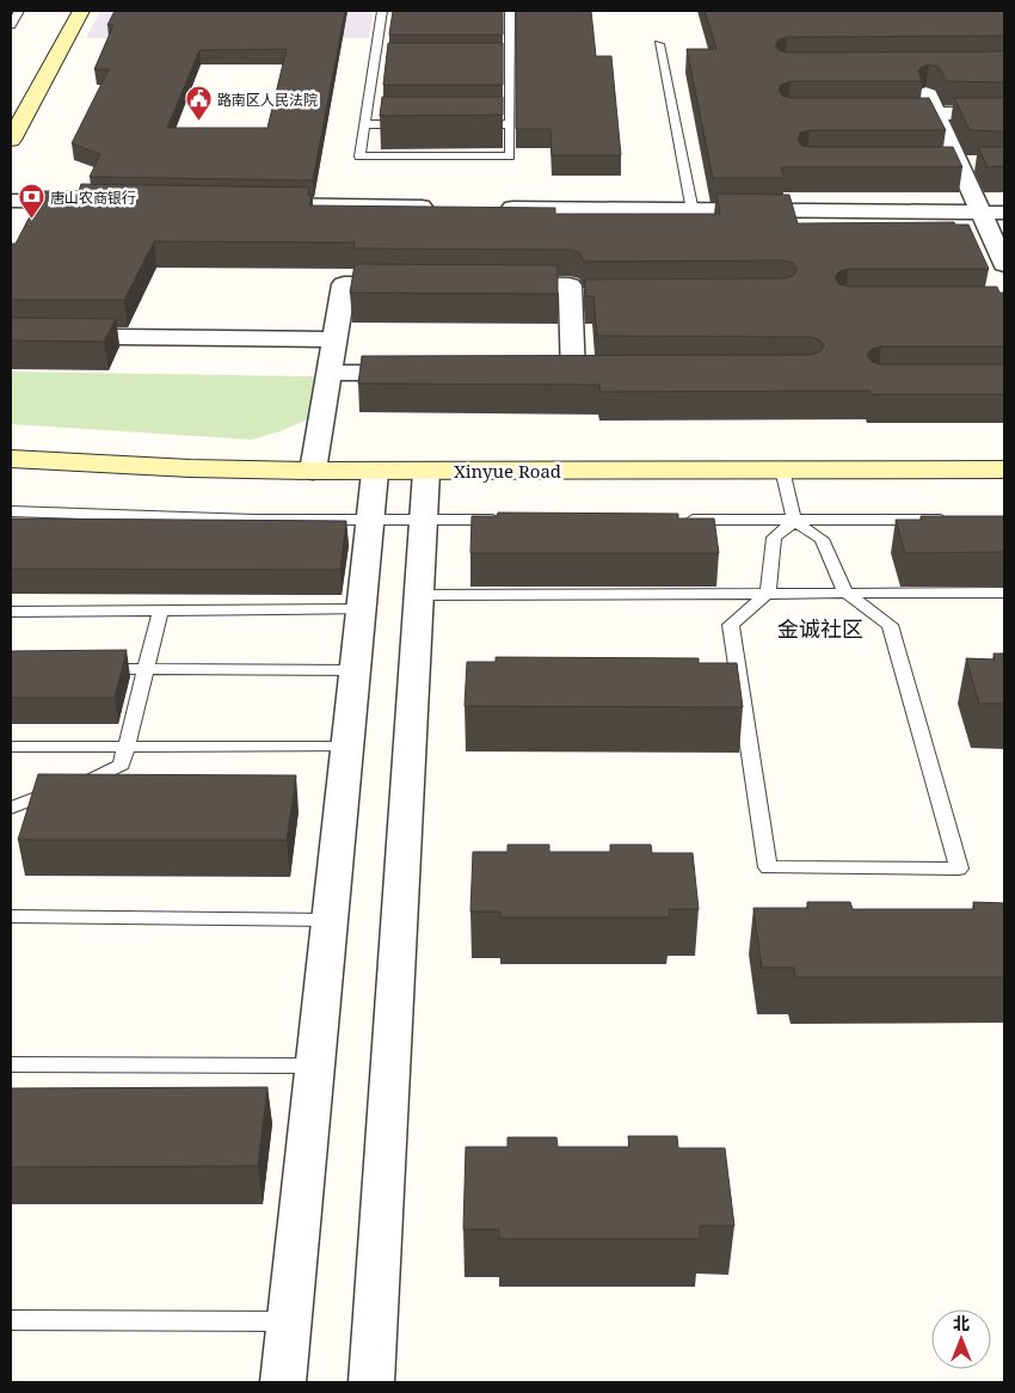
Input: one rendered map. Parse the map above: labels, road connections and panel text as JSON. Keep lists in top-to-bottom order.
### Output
{
  "streets": {
    "street": ["Xinyue Road"]
  },
  "districts": ["金诚社区"],
  "places": {
    "public building": ["路南区人民法院"],
    "bank": ["唐山农商银行"]
  },
  "north": "top"
}
